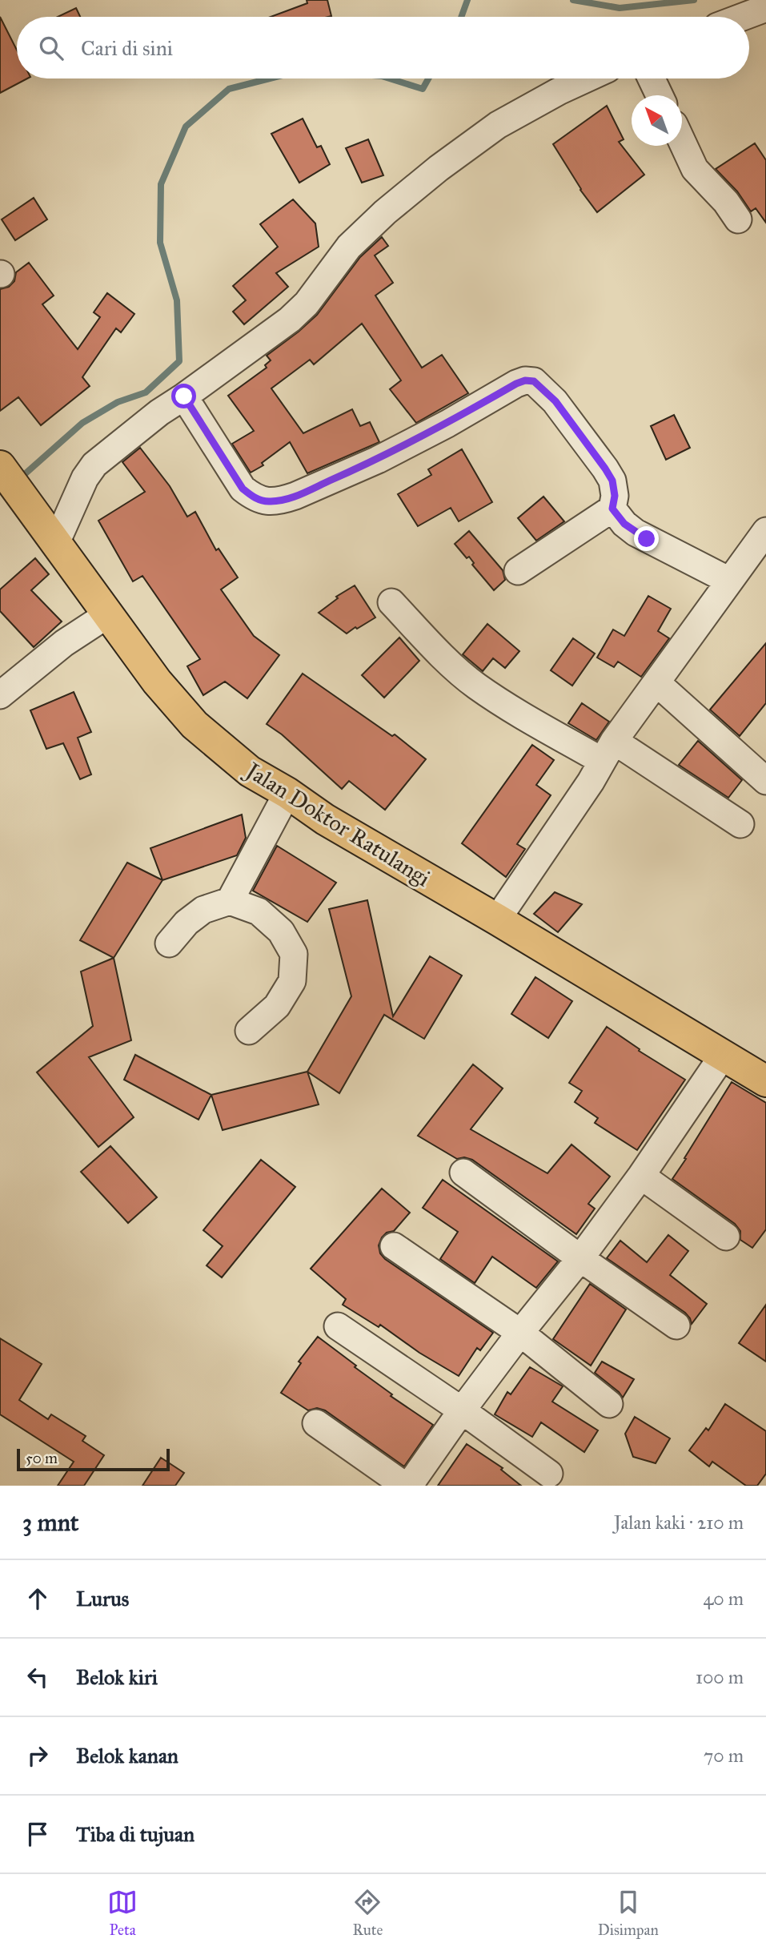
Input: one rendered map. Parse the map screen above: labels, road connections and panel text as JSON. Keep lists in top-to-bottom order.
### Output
{
  "streets": {
    "highway": ["Jalan Doktor Ratulangi"]
  },
  "scale_bar": "50 m",
  "north": "top left",
  "page": {
    "search": "Cari di sini",
    "scale": "50 m",
    "heading": ["3 mnt", "Jalan kaki · 210 m"],
    "list": [
      ["Lurus", "40 m"],
      ["Belok kiri", "100 m"],
      ["Belok kanan", "70 m"],
      "Tiba di tujuan"
    ],
    "nav": ["Peta", "Rute", "Disimpan"]
  }
}
